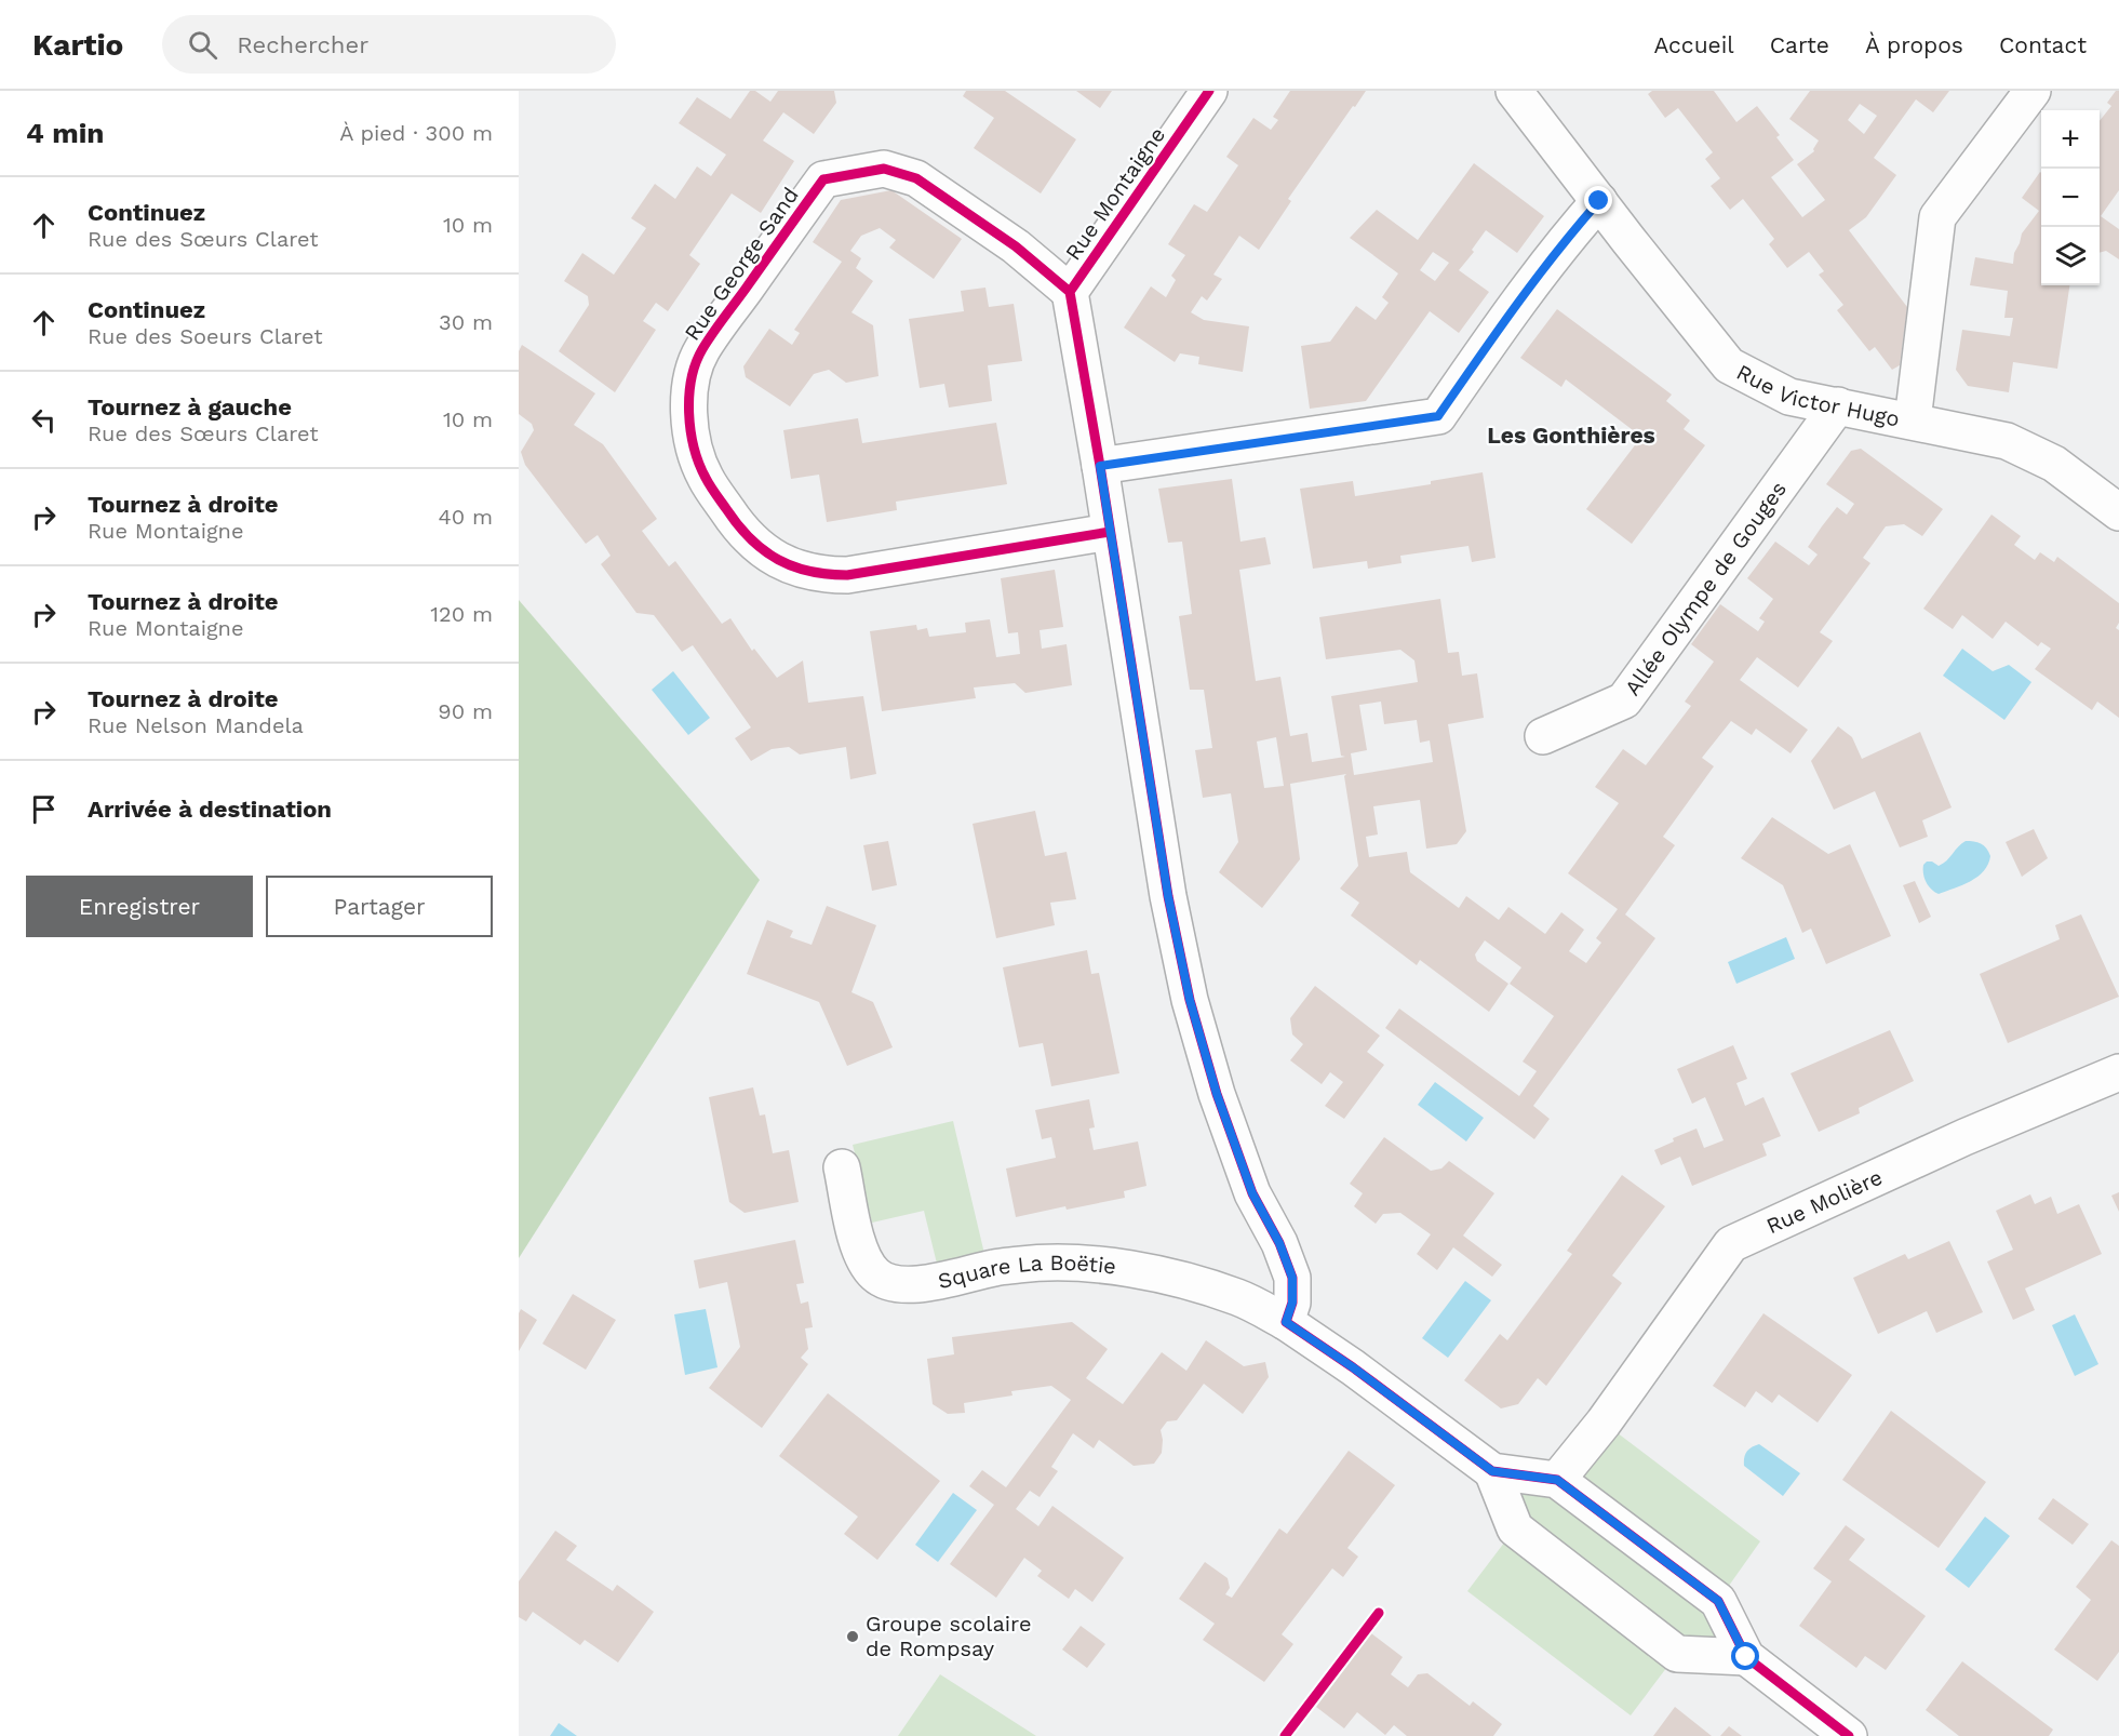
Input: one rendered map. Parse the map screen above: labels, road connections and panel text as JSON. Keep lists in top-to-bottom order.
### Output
{
  "streets": {
    "street": [
      "Rue Montaigne",
      "Rue George Sand",
      "Rue Victor Hugo",
      "Allée Olympe de Gouges",
      "Rue Molière",
      "Square La Boëtie"
    ]
  },
  "crossings": [
    ["Rue Montaigne", "Rue George Sand"],
    ["Rue Montaigne", "Square La Boëtie"],
    ["Rue Victor Hugo", "Allée Olympe de Gouges"]
  ],
  "districts": ["Les Gonthières"],
  "places": ["Groupe scolaire de Rompsay"],
  "page": {
    "header": "Kartio",
    "search": "Rechercher",
    "nav": [
      "Accueil",
      "Carte",
      "À propos",
      "Contact"
    ],
    "heading": ["4 min", "À pied · 300 m"],
    "map_buttons": ["+", "−"],
    "list": [
      ["Continuez", "Rue des Sœurs Claret", "10 m"],
      ["Continuez", "Rue des Soeurs Claret", "30 m"],
      ["Tournez à gauche", "Rue des Sœurs Claret", "10 m"],
      ["Tournez à droite", "Rue Montaigne", "40 m"],
      ["Tournez à droite", "Rue Montaigne", "120 m"],
      ["Tournez à droite", "Rue Nelson Mandela", "90 m"],
      "Arrivée à destination"
    ],
    "buttons": ["Enregistrer", "Partager"]
  }
}
